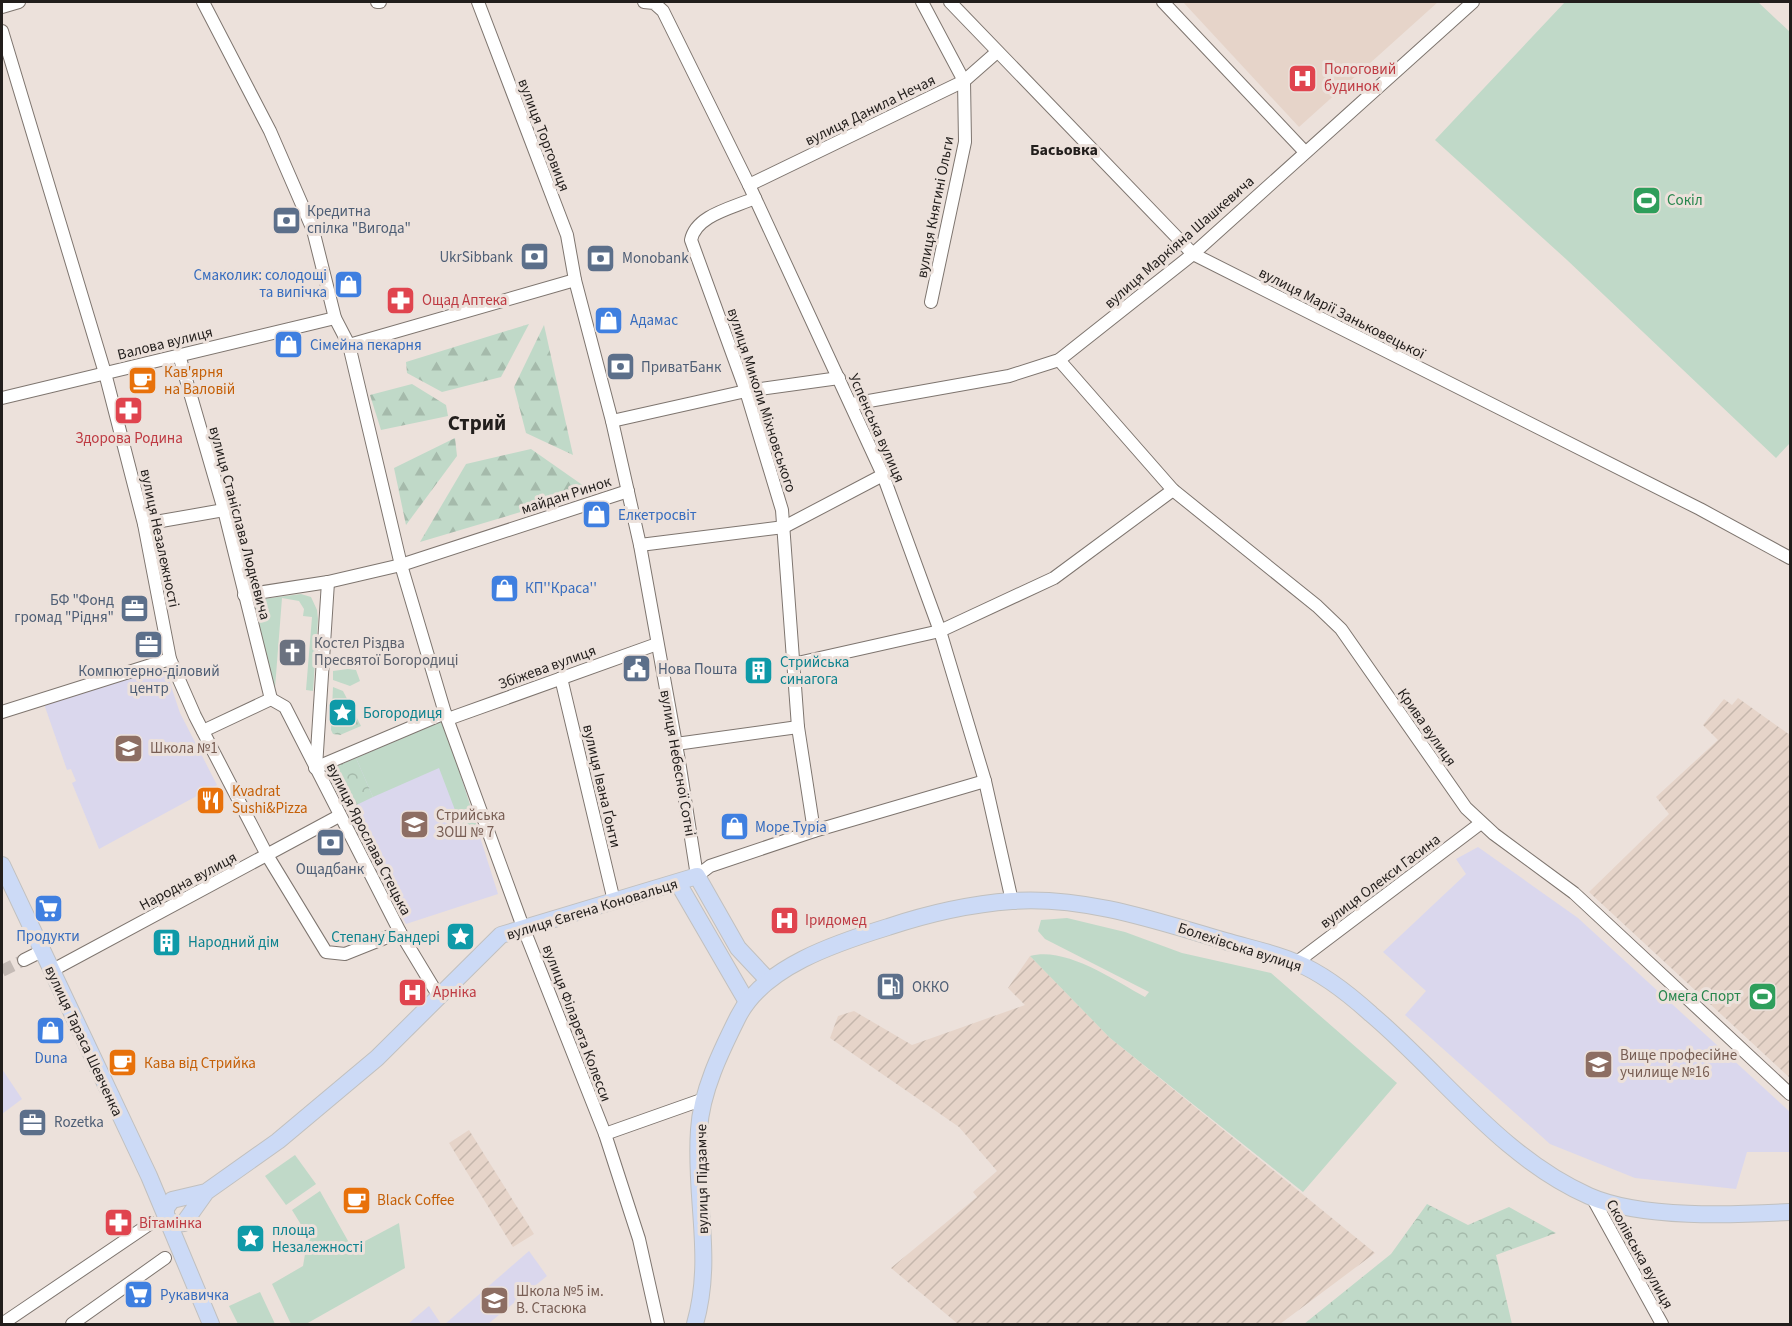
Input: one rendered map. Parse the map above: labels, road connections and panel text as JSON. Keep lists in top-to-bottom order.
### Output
{
  "streets": {
    "main road": [
      "вулиця Небесної Сотні",
      "вулиця Євгена Коновальця",
      "Болехівська вулиця",
      "вулиця Тараса Шевченка",
      "вулиця Підзамче"
    ],
    "street": [
      "вулиця Данила Нечая",
      "вулиця Торговиця",
      "вулиця Княгині Ольги",
      "вулиця Маркіяна Шашкевича",
      "вулиця Марії Заньковецької",
      "Валова вулиця",
      "вулиця Миколи Міхновського",
      "Успенська вулиця",
      "майдан Ринок",
      "вулиця Станіслава Людкевича",
      "вулиця Незалежності",
      "Збіжева вулиця",
      "Крива вулиця",
      "вулиця Івана Ґонти",
      "вулиця Ярослава Стецька",
      "Народна вулиця",
      "вулиця Олекси Гасина",
      "вулиця Філарета Колесси",
      "Сколівська вулиця"
    ]
  },
  "crossings": [
    ["вулиця Данила Нечая", "вулиця Княгині Ольги"],
    ["вулиця Данила Нечая", "вулиця Марії Заньковецької"],
    ["вулиця Данила Нечая", "Успенська вулиця"],
    ["вулиця Торговиця", "майдан Ринок"],
    ["вулиця Маркіяна Шашкевича", "вулиця Марії Заньковецької"],
    ["вулиця Маркіяна Шашкевича", "Успенська вулиця"],
    ["вулиця Маркіяна Шашкевича", "Крива вулиця"],
    ["Валова вулиця", "вулиця Станіслава Людкевича"],
    ["Валова вулиця", "вулиця Незалежності"],
    ["вулиця Миколи Міхновського", "Успенська вулиця"],
    ["вулиця Миколи Міхновського", "вулиця Євгена Коновальця"],
    ["Успенська вулиця", "вулиця Євгена Коновальця"],
    ["Успенська вулиця", "Болехівська вулиця"],
    ["майдан Ринок", "вулиця Станіслава Людкевича"],
    ["майдан Ринок", "вулиця Небесної Сотні"],
    ["майдан Ринок", "вулиця Філарета Колесси"],
    ["вулиця Станіслава Людкевича", "вулиця Ярослава Стецька"],
    ["вулиця Незалежності", "вулиця Ярослава Стецька"],
    ["вулиця Незалежності", "Народна вулиця"],
    ["Збіжева вулиця", "вулиця Небесної Сотні"],
    ["Збіжева вулиця", "вулиця Івана Ґонти"],
    ["Збіжева вулиця", "вулиця Ярослава Стецька"],
    ["Збіжева вулиця", "вулиця Філарета Колесси"],
    ["Крива вулиця", "вулиця Олекси Гасина"],
    ["вулиця Небесної Сотні", "вулиця Євгена Коновальця"],
    ["вулиця Небесної Сотні", "Болехівська вулиця"],
    ["вулиця Небесної Сотні", "вулиця Підзамче"],
    ["вулиця Івана Ґонти", "вулиця Євгена Коновальця"],
    ["вулиця Ярослава Стецька", "Народна вулиця"],
    ["вулиця Ярослава Стецька", "вулиця Євгена Коновальця"],
    ["Народна вулиця", "вулиця Тараса Шевченка"],
    ["вулиця Олекси Гасина", "Болехівська вулиця"],
    ["вулиця Євгена Коновальця", "вулиця Філарета Колесси"],
    ["вулиця Євгена Коновальця", "вулиця Тараса Шевченка"],
    ["Болехівська вулиця", "вулиця Підзамче"],
    ["Болехівська вулиця", "Сколівська вулиця"]
  ],
  "districts": ["Басьовка", "Стрий"],
  "places": {
    "hospital": ["Пологовий будинок", "Іридомед", "Арніка"],
    "sports": ["Сокіл", "Омега Спорт"],
    "bank": [
      "Кредитна спілка \"Вигода\"",
      "UkrSibbank",
      "Monobank",
      "ПриватБанк",
      "Ощадбанк"
    ],
    "shop": [
      "Смаколик: солодощі та випічка",
      "Адамас",
      "Сімейна пекарня",
      "Елкетросвіт",
      "КП''Краса''",
      "Море Туріа",
      "Duna"
    ],
    "pharmacy": ["Ощад Аптека", "Здорова Родина", "Вітамінка"],
    "cafe": ["Кав'ярня на Валовій", "Кава від Стрийка", "Black Coffee"],
    "office": ["БФ \"Фонд громад \"Рідня\"", "Компютерно-діловий центр", "Rozetka"],
    "church": ["Костел Різдва Пресвятої Богородиці"],
    "public building": ["Нова Пошта"],
    "building": ["Стрийська синагога", "Народний дім"],
    "place": ["Богородиця", "Степану Бандері", "площа Незалежності"],
    "school or university": [
      "Школа №1",
      "Стрийська ЗОШ № 7",
      "Вище професійне училище №16",
      "Школа №5 ім. В. Стасюка"
    ],
    "restaurant": ["Kvadrat Sushi&Pizza"],
    "supermarket": ["Продукти", "Рукавичка"],
    "fuel station": ["ОККО"]
  }
}
